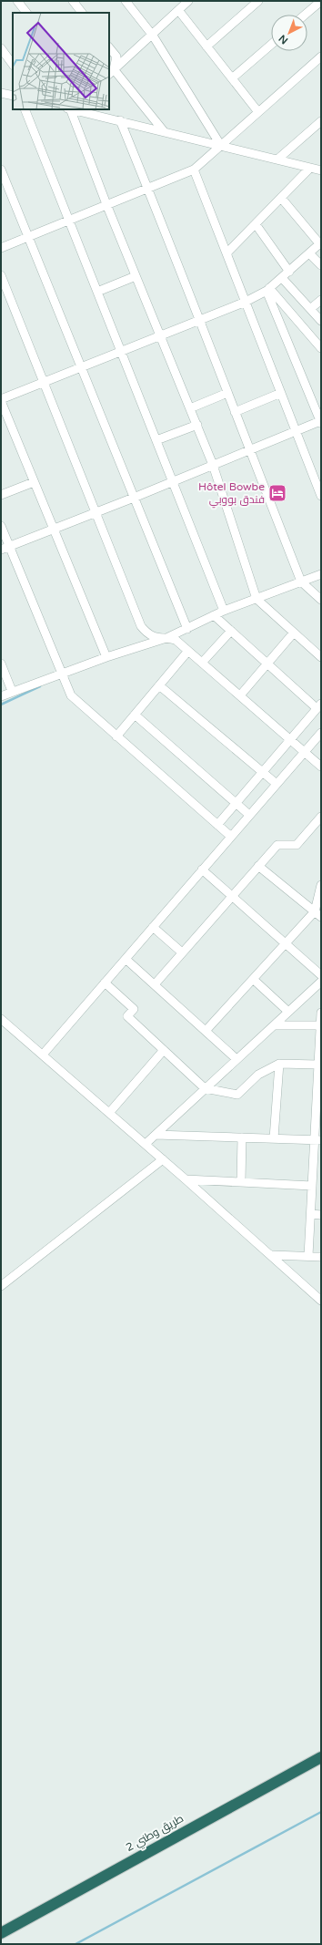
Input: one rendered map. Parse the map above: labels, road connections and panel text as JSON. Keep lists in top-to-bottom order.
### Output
{
  "streets": {
    "highway": ["طريق وطني 2"]
  },
  "places": {
    "hotel": ["Hôtel Bowbe فندق بووبي"]
  },
  "north": "bottom left"
}
